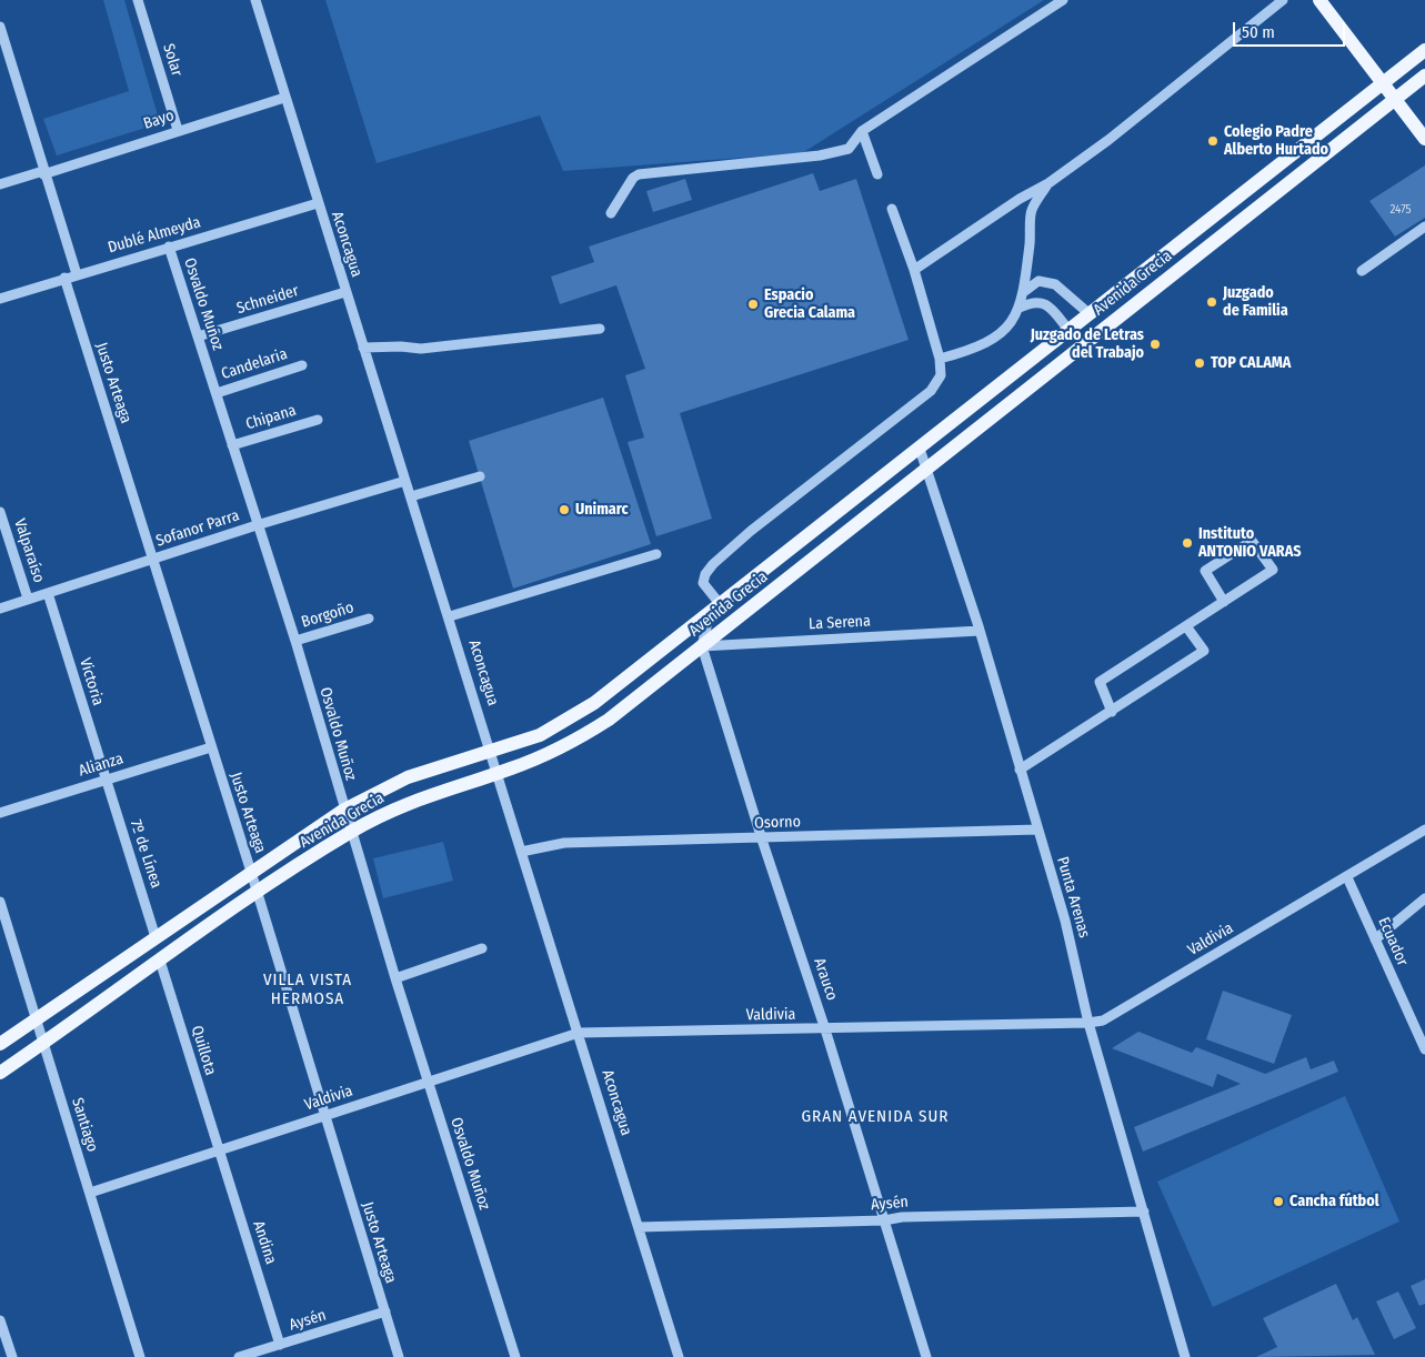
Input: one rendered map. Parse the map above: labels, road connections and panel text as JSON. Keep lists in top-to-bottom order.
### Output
{
  "streets": {
    "main road": ["Avenida Grecia"],
    "street": [
      "Solar",
      "Bayo",
      "Dublé Almeyda",
      "Aconcagua",
      "Schneider",
      "Osvaldo Muñoz",
      "Candelaria",
      "Justo Arteaga",
      "Chipana",
      "Sofanor Parra",
      "Valparaíso",
      "Borgoño",
      "La Serena",
      "Victoria",
      "Alianza",
      "Osorno",
      "7º de Línea",
      "Punta Arenas",
      "Valdivia",
      "Ecuador",
      "Arauco",
      "Quillota",
      "Santiago",
      "Aysén",
      "Andina"
    ]
  },
  "crossings": [
    ["Solar", "Bayo"],
    ["Bayo", "Aconcagua"],
    ["Dublé Almeyda", "Aconcagua"],
    ["Dublé Almeyda", "Osvaldo Muñoz"],
    ["Dublé Almeyda", "Justo Arteaga"],
    ["Aconcagua", "Avenida Grecia"],
    ["Aconcagua", "Schneider"],
    ["Aconcagua", "Sofanor Parra"],
    ["Aconcagua", "Osorno"],
    ["Aconcagua", "Valdivia"],
    ["Aconcagua", "Aysén"],
    ["Avenida Grecia", "Osvaldo Muñoz"],
    ["Avenida Grecia", "Justo Arteaga"],
    ["Avenida Grecia", "La Serena"],
    ["Avenida Grecia", "7º de Línea"],
    ["Avenida Grecia", "Punta Arenas"],
    ["Avenida Grecia", "Arauco"],
    ["Avenida Grecia", "Quillota"],
    ["Avenida Grecia", "Santiago"],
    ["Schneider", "Osvaldo Muñoz"],
    ["Osvaldo Muñoz", "Candelaria"],
    ["Osvaldo Muñoz", "Chipana"],
    ["Osvaldo Muñoz", "Sofanor Parra"],
    ["Osvaldo Muñoz", "Borgoño"],
    ["Osvaldo Muñoz", "Valdivia"],
    ["Justo Arteaga", "Sofanor Parra"],
    ["Justo Arteaga", "Alianza"],
    ["Justo Arteaga", "Valdivia"],
    ["Justo Arteaga", "Aysén"],
    ["Sofanor Parra", "Valparaíso"],
    ["Sofanor Parra", "Victoria"],
    ["La Serena", "Punta Arenas"],
    ["La Serena", "Arauco"],
    ["Victoria", "Alianza"],
    ["Victoria", "7º de Línea"],
    ["Alianza", "7º de Línea"],
    ["Osorno", "Punta Arenas"],
    ["Osorno", "Arauco"],
    ["Punta Arenas", "Valdivia"],
    ["Punta Arenas", "Aysén"],
    ["Valdivia", "Ecuador"],
    ["Valdivia", "Arauco"],
    ["Valdivia", "Quillota"],
    ["Valdivia", "Santiago"],
    ["Valdivia", "Andina"],
    ["Arauco", "Aysén"],
    ["Quillota", "Andina"],
    ["Aysén", "Andina"]
  ],
  "districts": ["VILLA VISTA HERMOSA", "GRAN AVENIDA SUR"],
  "places": [
    "Colegio Padre Alberto Hurtado",
    "Juzgado de Familia",
    "Espacio Grecia Calama",
    "Juzgado de Letras del Trabajo",
    "TOP CALAMA",
    "Unimarc",
    "Instituto ANTONIO VARAS",
    "Cancha fútbol"
  ],
  "house_numbers": ["2475"],
  "scale_bar": "50 m"
}
